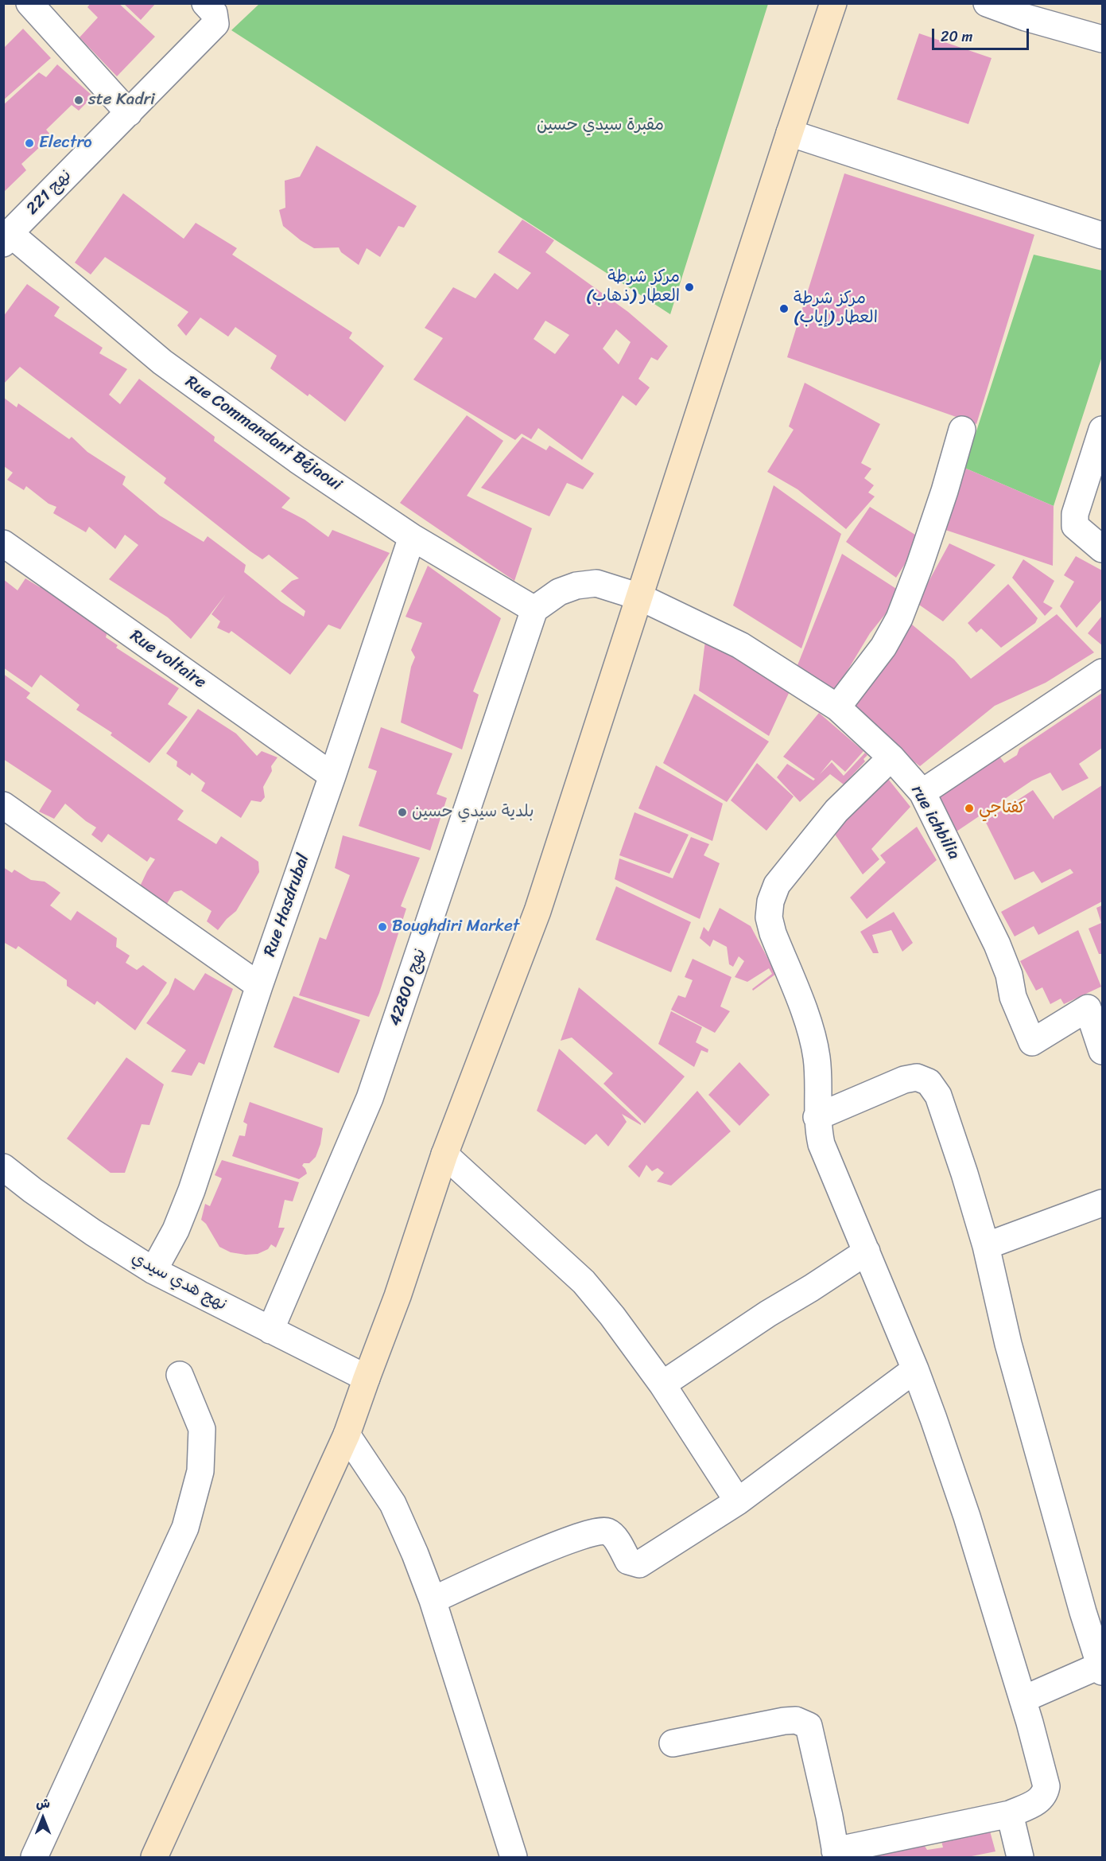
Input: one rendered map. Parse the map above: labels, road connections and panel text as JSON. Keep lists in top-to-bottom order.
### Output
{
  "streets": {
    "street": [
      "نهج 221",
      "Rue Commandant Béjaoui",
      "Rue voltaire",
      "rue ichbilia",
      "Rue Hasdrubal",
      "نهج 42800",
      "نهج هدي سيدي"
    ]
  },
  "crossings": [
    ["نهج 221", "Rue Commandant Béjaoui"],
    ["Rue Commandant Béjaoui", "rue ichbilia"],
    ["Rue Commandant Béjaoui", "Rue Hasdrubal"],
    ["Rue Commandant Béjaoui", "نهج 42800"],
    ["Rue voltaire", "Rue Hasdrubal"],
    ["rue ichbilia", "نهج 42800"],
    ["Rue Hasdrubal", "نهج هدي سيدي"],
    ["نهج 42800", "نهج هدي سيدي"]
  ],
  "parks": ["مقبرة سيدي حسين"],
  "places": [
    "ste Kadri",
    "Electro",
    "مركز شرطة العطار (ذهاب)",
    "مركز شرطة العطار (إياب)",
    "كفتاجي",
    "بلدية سيدي حسين",
    "Boughdiri Market"
  ],
  "scale_bar": "20 m",
  "north": "top"
}
